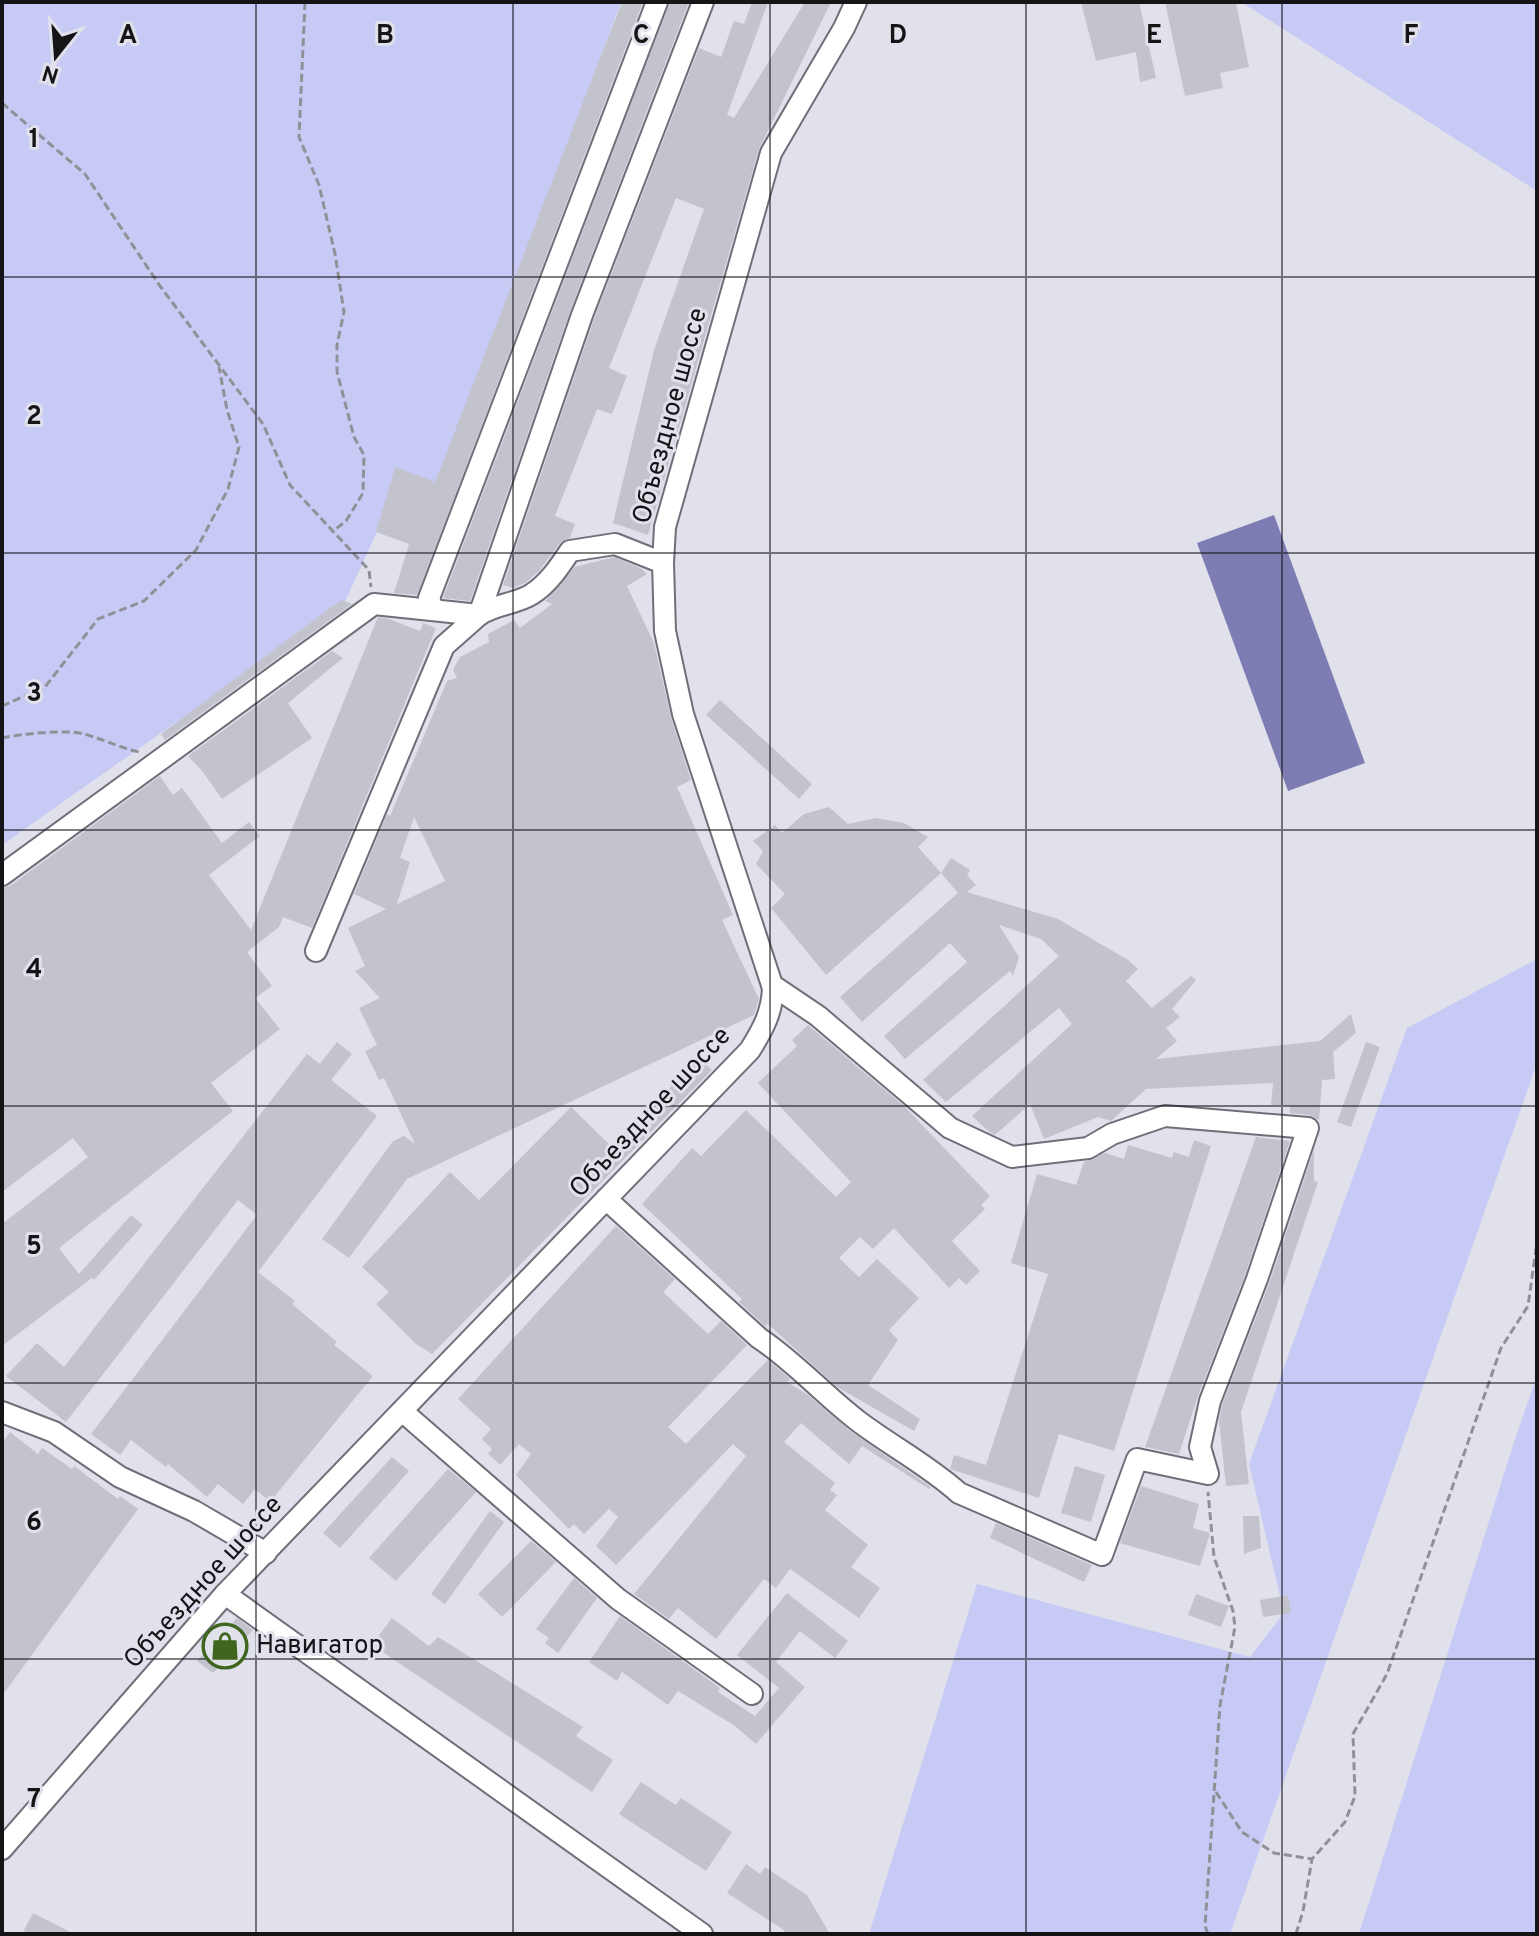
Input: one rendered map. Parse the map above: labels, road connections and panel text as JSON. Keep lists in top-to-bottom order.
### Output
{
  "streets": {
    "street": ["Объездное шоссе"]
  },
  "places": {
    "shop": ["Навигатор"]
  },
  "north": "bottom",
  "grid": {
    "columns": [
      "A",
      "B",
      "C",
      "D",
      "E",
      "F"
    ],
    "rows": [
      "1",
      "2",
      "3",
      "4",
      "5",
      "6",
      "7"
    ]
  }
}
